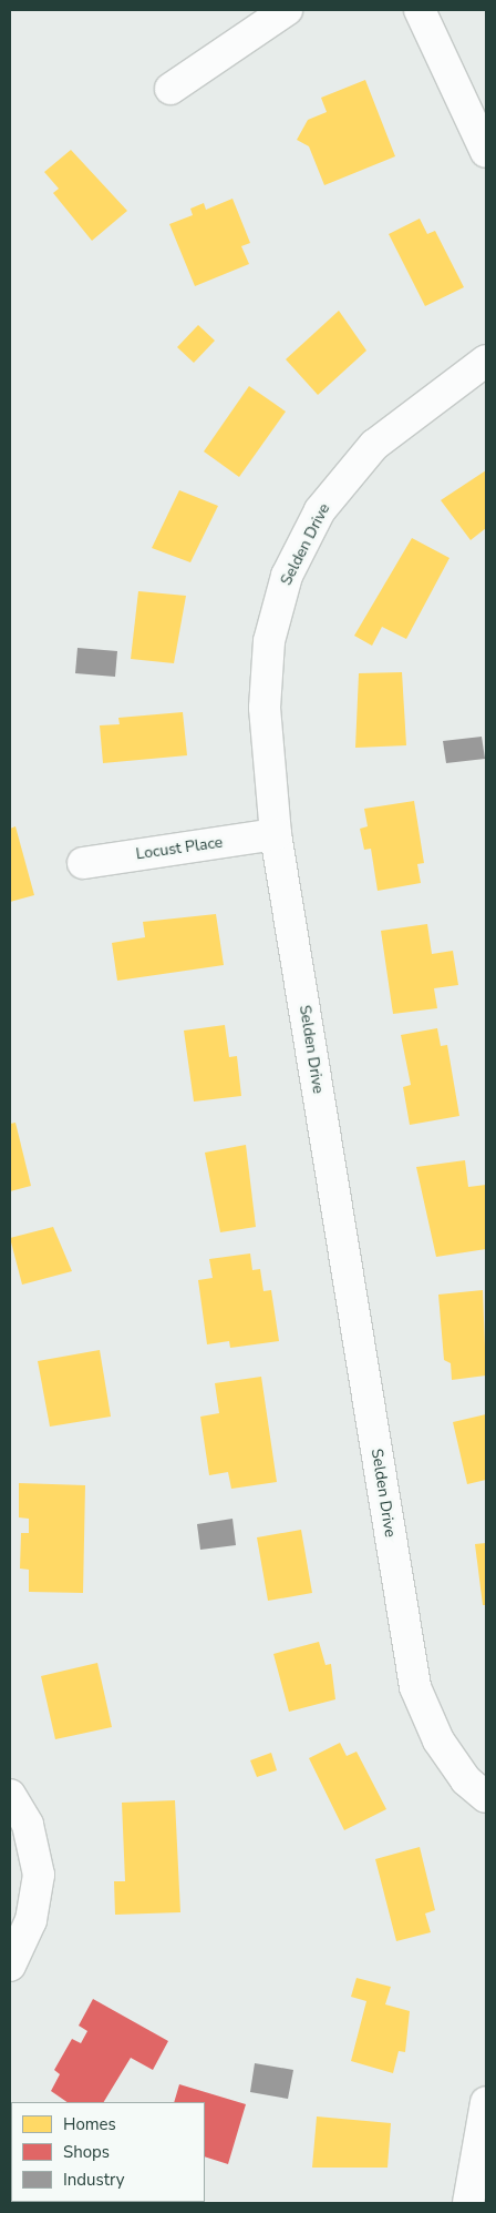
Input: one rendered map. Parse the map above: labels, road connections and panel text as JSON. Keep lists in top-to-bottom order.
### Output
{
  "streets": {
    "street": ["Selden Drive", "Locust Place"]
  },
  "crossings": [
    ["Selden Drive", "Locust Place"]
  ],
  "legend": ["Homes", "Shops", "Industry"]
}
